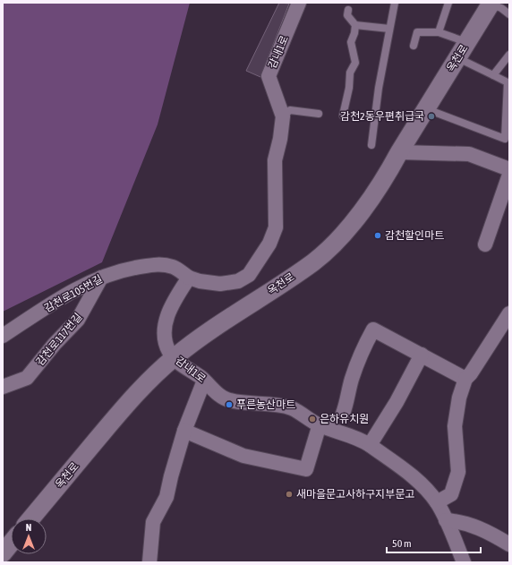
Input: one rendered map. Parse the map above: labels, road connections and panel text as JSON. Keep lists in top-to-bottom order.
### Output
{
  "streets": {
    "street": [
      "감내1로",
      "옥천로",
      "감천로105번길",
      "감천로117번길"
    ]
  },
  "crossings": [
    ["감내1로", "옥천로"],
    ["감내1로", "감천로105번길"],
    ["감천로105번길", "감천로117번길"]
  ],
  "places": [
    "감천2동우편취급국",
    "감천할인마트",
    "푸른농산마트",
    "은하유치원",
    "새마을문고사하구지부문고"
  ],
  "scale_bar": "50 m",
  "north": "top"
}
